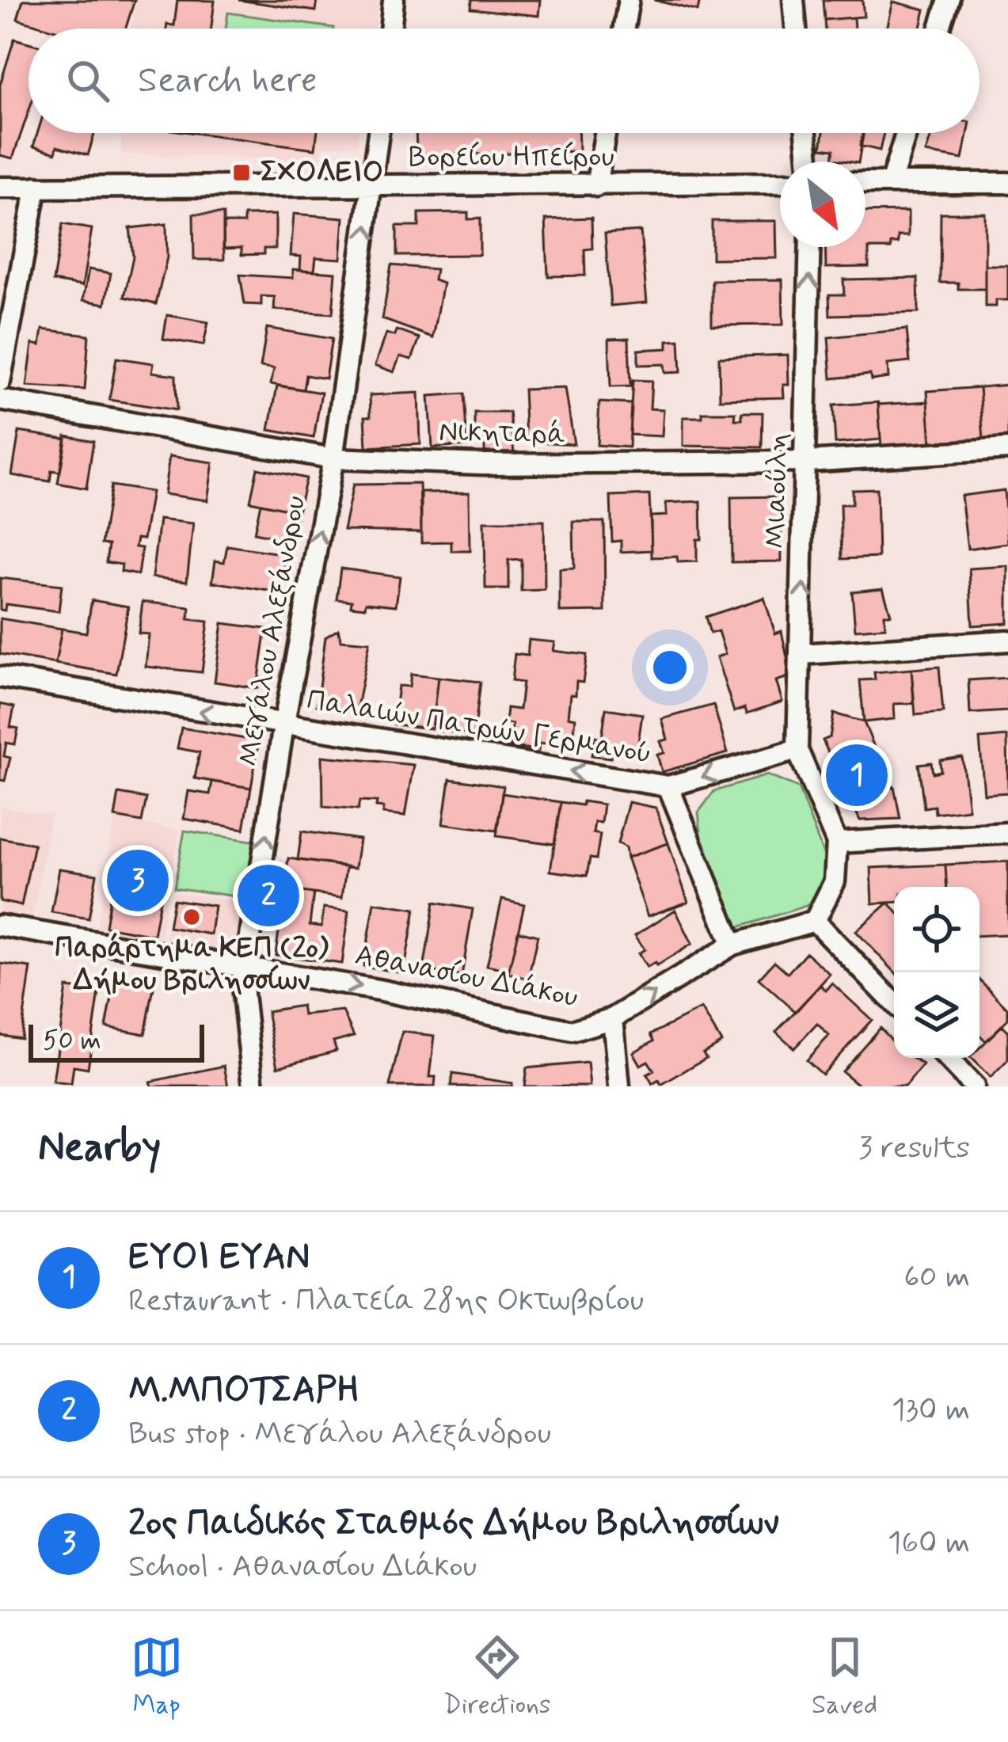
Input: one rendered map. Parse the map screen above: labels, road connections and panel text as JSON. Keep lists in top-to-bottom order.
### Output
{
  "streets": {
    "street": [
      "Βορείου Ηπείρου",
      "Νικηταρά",
      "Μιαούλη",
      "Μεγάλου Αλεξάνδρου",
      "Παλαιών Πατρών Γερμανού",
      "Αθανασίου Διάκου"
    ]
  },
  "crossings": [
    ["Βορείου Ηπείρου", "Μεγάλου Αλεξάνδρου"],
    ["Νικηταρά", "Μιαούλη"],
    ["Νικηταρά", "Μεγάλου Αλεξάνδρου"],
    ["Μεγάλου Αλεξάνδρου", "Παλαιών Πατρών Γερμανού"],
    ["Μεγάλου Αλεξάνδρου", "Αθανασίου Διάκου"]
  ],
  "one_way": [
    "Μιαούλη",
    "Μεγάλου Αλεξάνδρου",
    "Παλαιών Πατρών Γερμανού",
    "Αθανασίου Διάκου"
  ],
  "places": {
    "transit": ["ΣΧΟΛΕΙΟ"],
    "other": ["Παράρτημα ΚΕΠ (2o) Δήμου Βριλησσίων"]
  },
  "scale_bar": "50 m",
  "north": "bottom right",
  "page": {
    "search": "Search here",
    "pins": ["1", "3", "2"],
    "scale": "50 m",
    "heading": ["Nearby", "3 results"],
    "list": [
      {
        "mark": "1",
        "name": "ΕΥΟΙ ΕΥΑΝ",
        "note": "Restaurant · Πλατεία 28ης Οκτωβρίου",
        "value": "60 m"
      },
      {
        "mark": "2",
        "name": "Μ.ΜΠΟΤΣΑΡΗ",
        "note": "Bus stop · Μεγάλου Αλεξάνδρου",
        "value": "130 m"
      },
      {
        "mark": "3",
        "name": "2ος Παιδικός Σταθμός Δήμου Βριλησσίων",
        "note": "School · Αθανασίου Διάκου",
        "value": "160 m"
      }
    ],
    "nav": ["Map", "Directions", "Saved"]
  }
}
